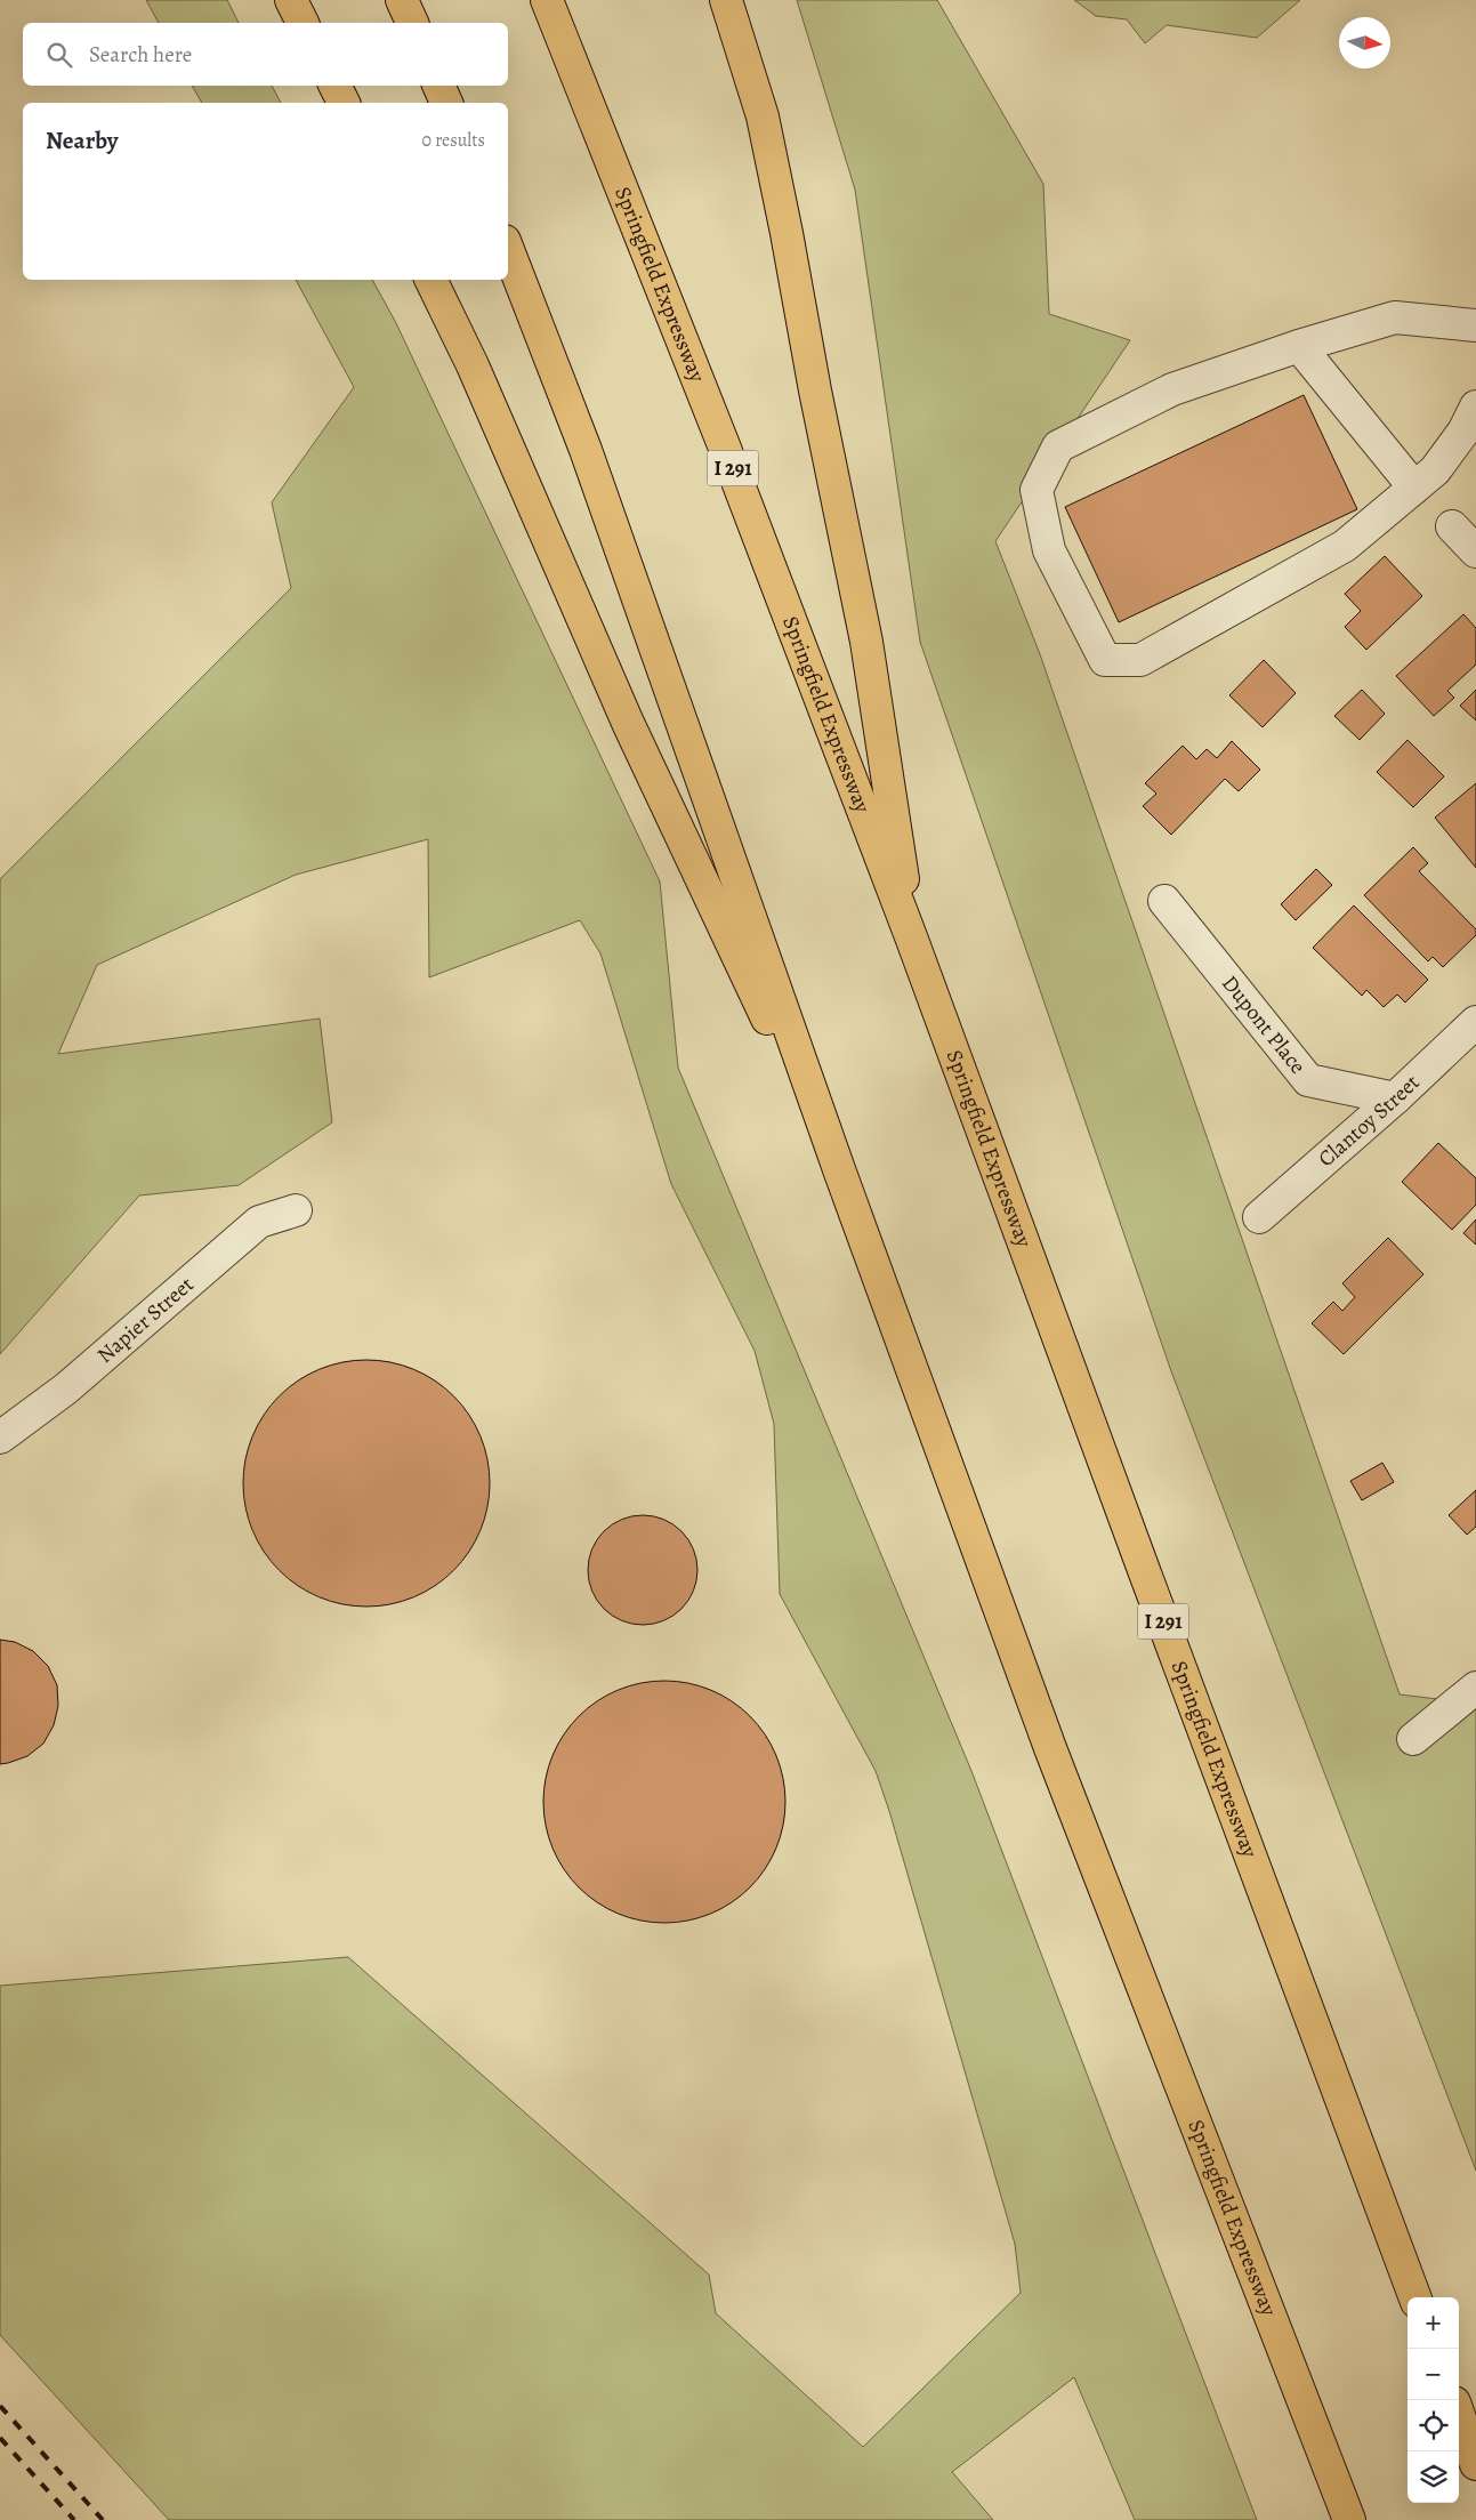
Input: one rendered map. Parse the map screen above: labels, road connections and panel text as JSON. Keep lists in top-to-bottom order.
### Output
{
  "streets": {
    "highway": ["Springfield Expressway", "I 291"],
    "street": ["Dupont Place", "Clantoy Street", "Napier Street"]
  },
  "crossings": [
    ["Dupont Place", "Clantoy Street"]
  ],
  "north": "right",
  "page": {
    "search": "Search here",
    "heading": ["Nearby", "0 results"],
    "map_buttons": ["+", "−"]
  }
}
